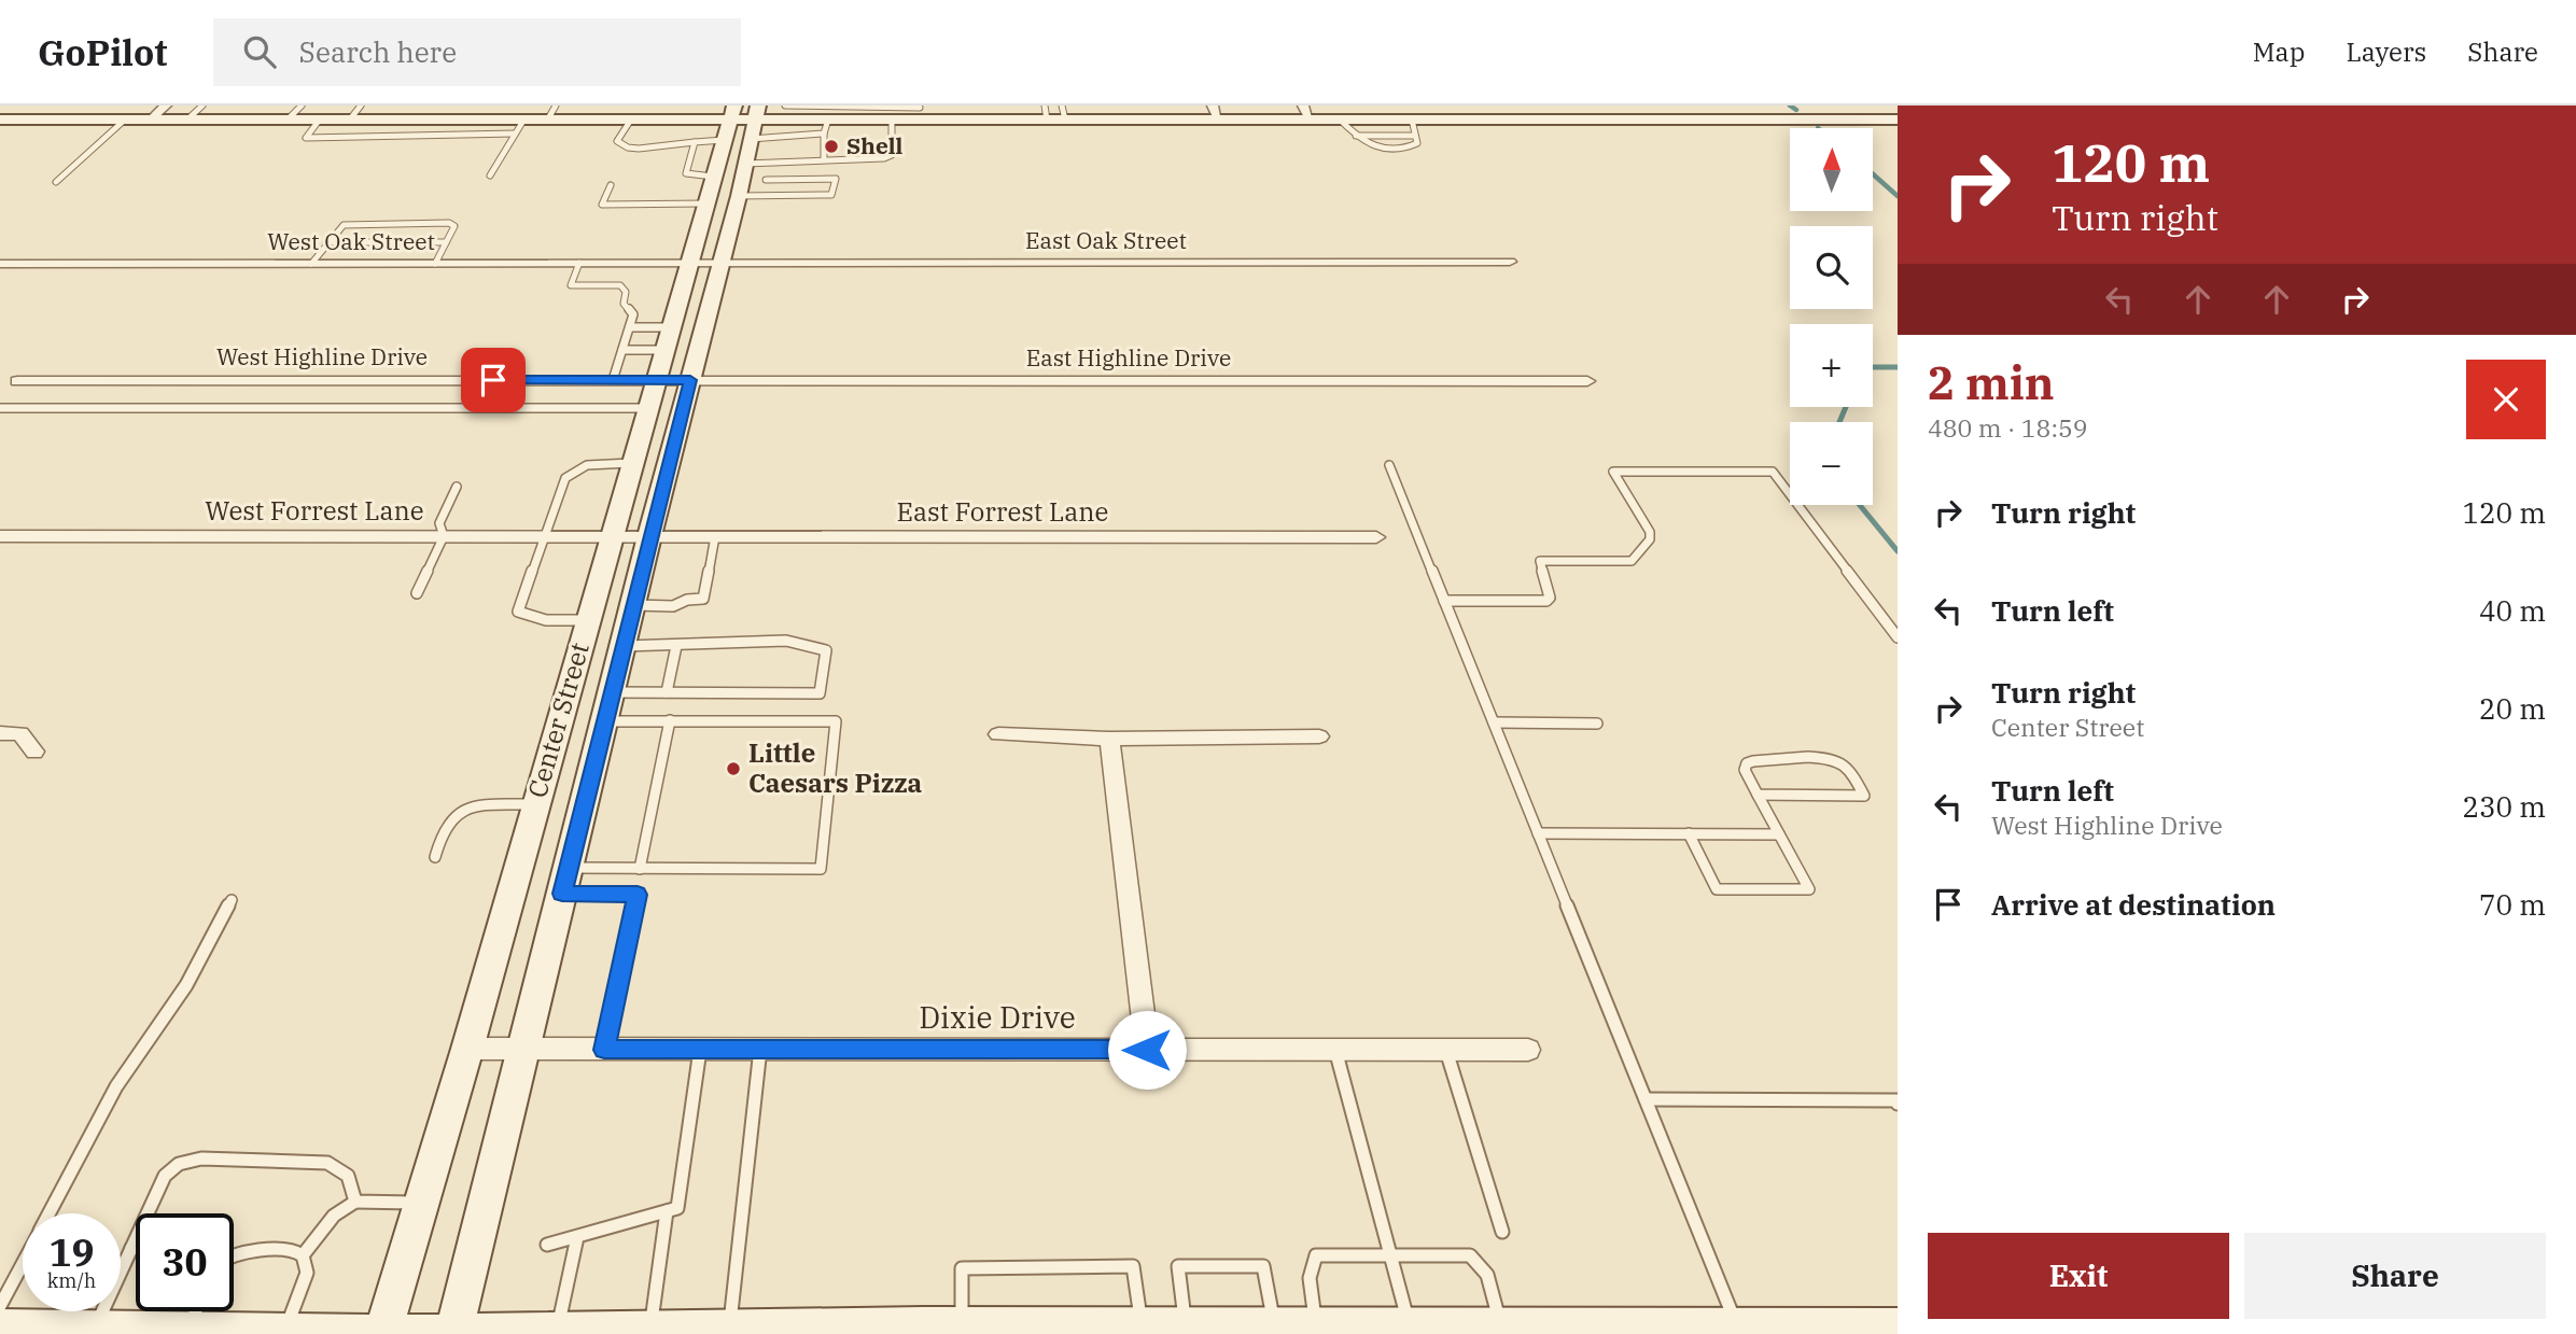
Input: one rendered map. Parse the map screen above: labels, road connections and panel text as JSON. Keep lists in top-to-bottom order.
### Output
{
  "streets": {
    "street": [
      "East Oak Street",
      "West Oak Street",
      "West Highline Drive",
      "East Highline Drive",
      "West Forrest Lane",
      "East Forrest Lane",
      "Center Street",
      "Dixie Drive"
    ]
  },
  "crossings": [
    ["East Oak Street", "West Oak Street"],
    ["East Oak Street", "Center Street"],
    ["West Oak Street", "Center Street"],
    ["West Highline Drive", "East Highline Drive"],
    ["West Highline Drive", "Center Street"],
    ["East Highline Drive", "Center Street"],
    ["West Forrest Lane", "East Forrest Lane"],
    ["West Forrest Lane", "Center Street"],
    ["East Forrest Lane", "Center Street"],
    ["Center Street", "Dixie Drive"]
  ],
  "places": ["Shell", "Little Caesars Pizza"],
  "north": "top",
  "page": {
    "header": "GoPilot",
    "search": "Search here",
    "nav": ["Map", "Layers", "Share"],
    "turn": ["120 m", "Turn right"],
    "map_buttons": ["+", "−"],
    "heading": ["2 min", "480 m · 18:59"],
    "list": [
      {
        "name": "Turn right",
        "value": "120 m"
      },
      {
        "name": "Turn left",
        "value": "40 m"
      },
      {
        "name": "Turn right",
        "note": "Center Street",
        "value": "20 m"
      },
      {
        "name": "Turn left",
        "note": "West Highline Drive",
        "value": "230 m"
      },
      {
        "name": "Arrive at destination",
        "value": "70 m"
      }
    ],
    "speed": "19 km/h",
    "limit": "30",
    "buttons": ["Exit", "Share"]
  }
}
